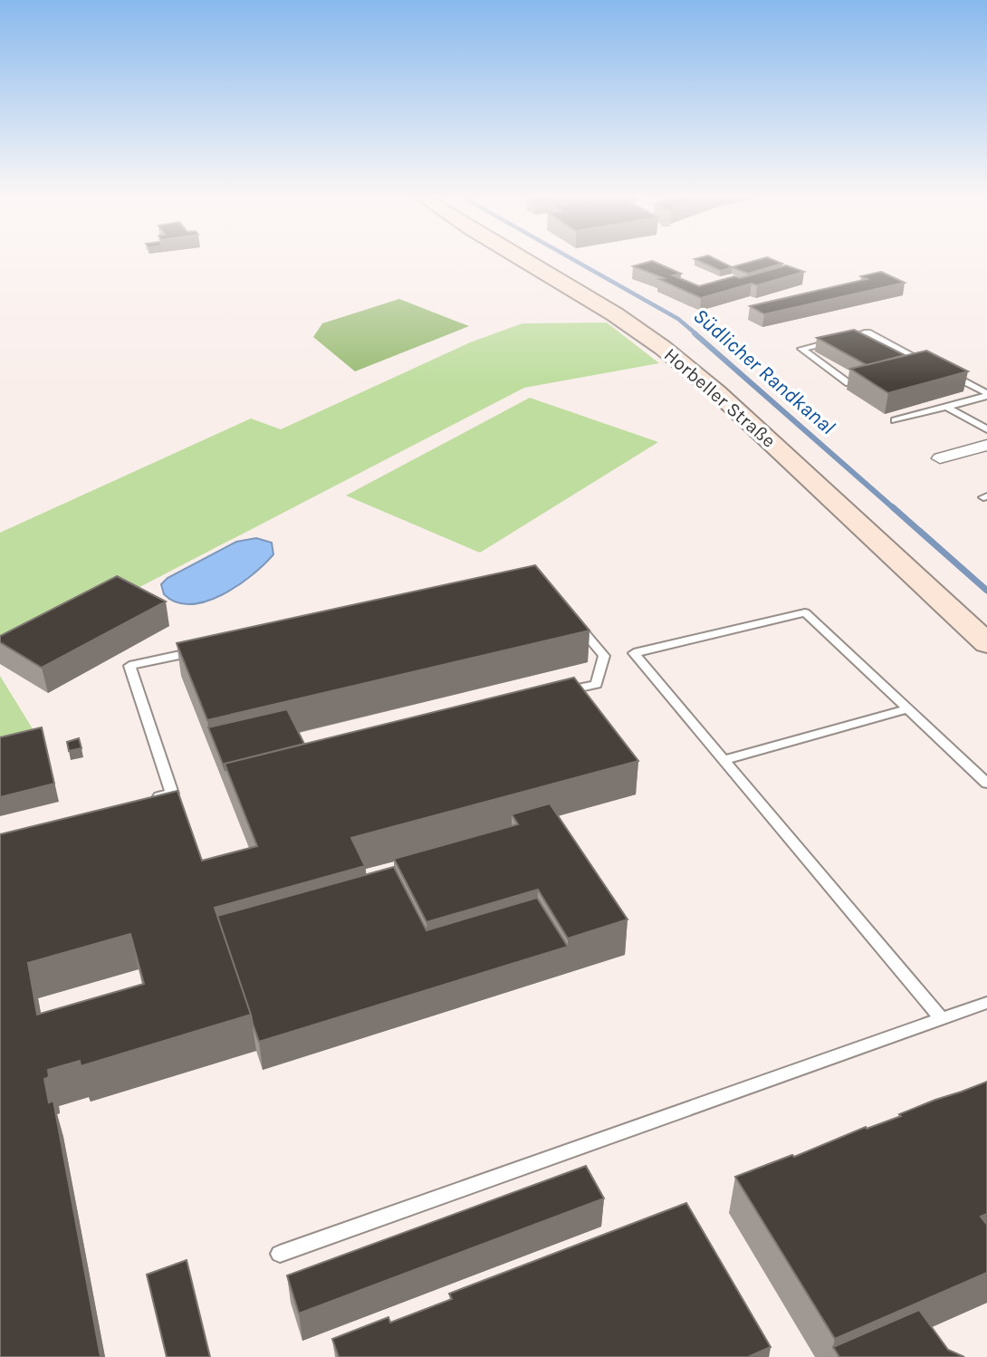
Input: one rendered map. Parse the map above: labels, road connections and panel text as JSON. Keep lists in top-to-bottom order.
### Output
{
  "streets": {
    "main road": ["Horbeller Straße"]
  },
  "water": ["Südlicher Randkanal"]
}
